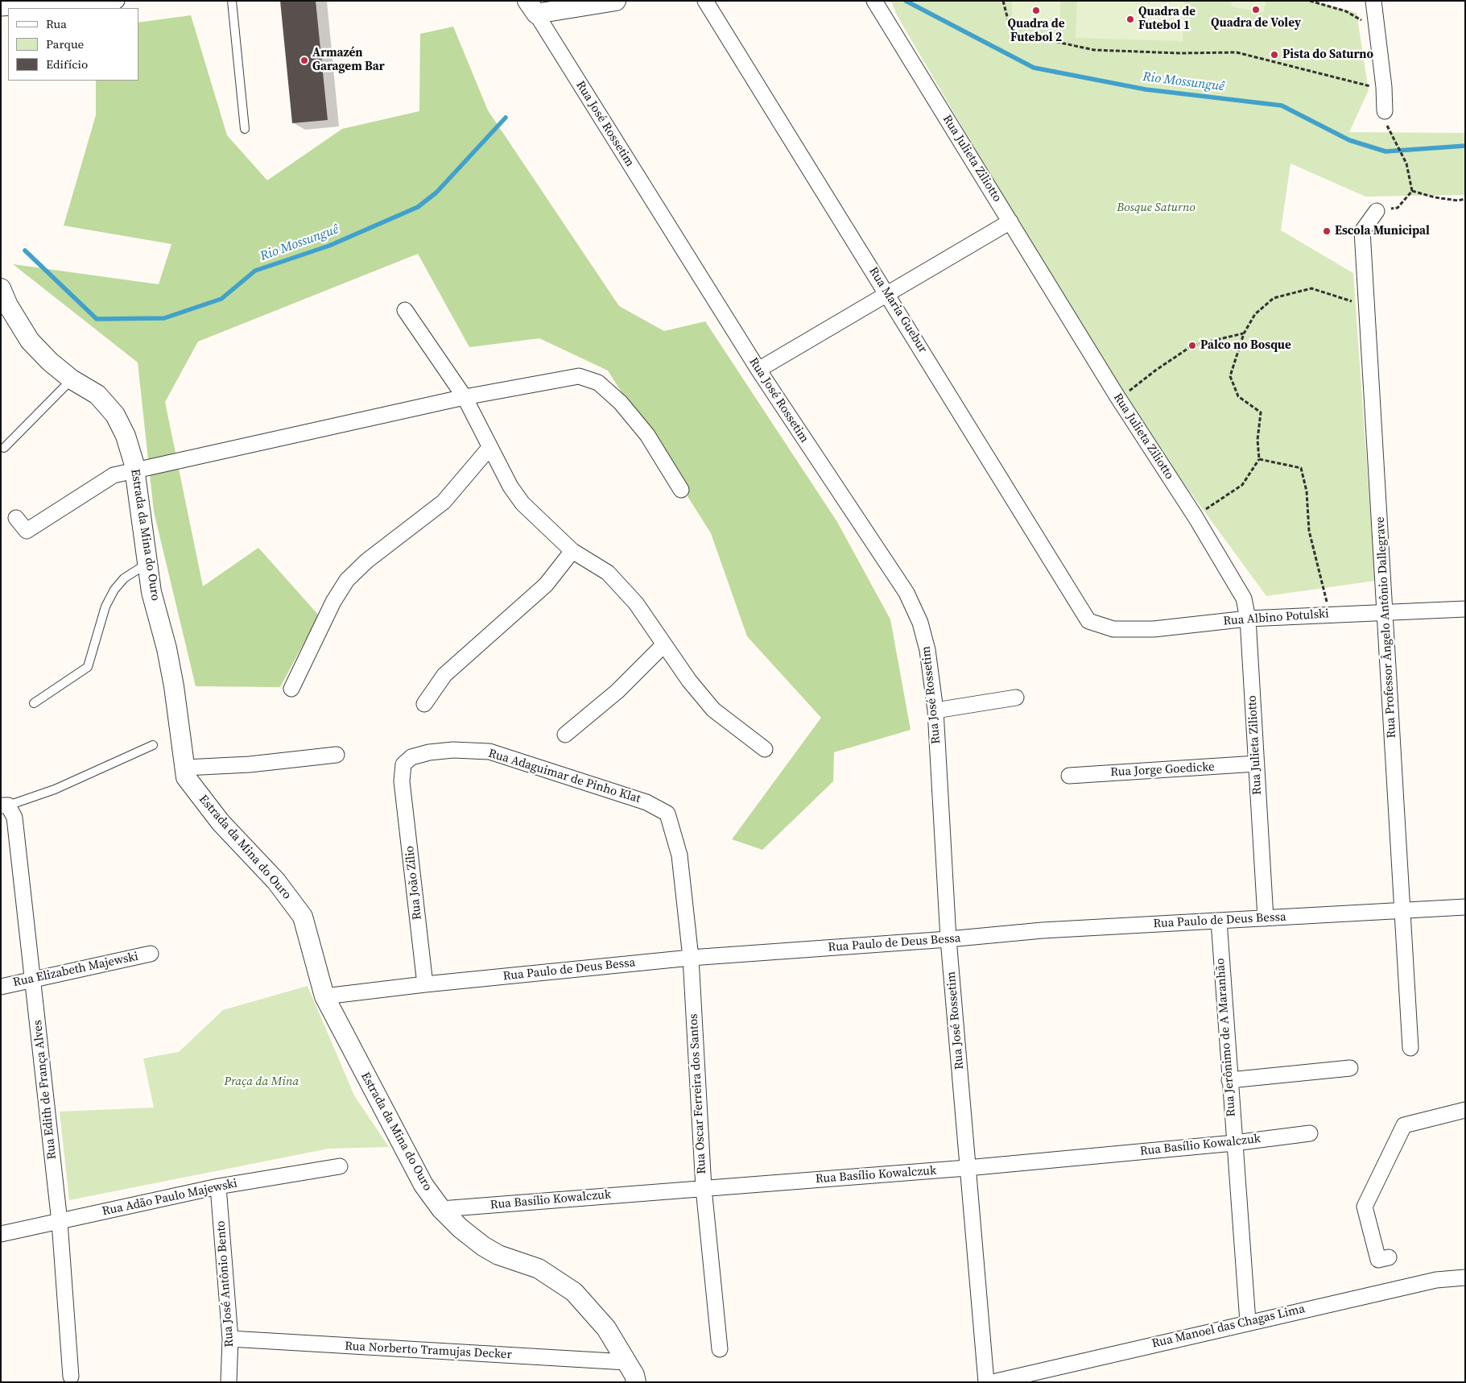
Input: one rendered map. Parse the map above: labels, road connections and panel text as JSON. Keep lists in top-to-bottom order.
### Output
{
  "streets": {
    "street": [
      "Rua José Rossetim",
      "Rua Julieta Ziliotto",
      "Rua Maria Guebur",
      "Estrada da Mina do Ouro",
      "Rua Albino Potulski",
      "Rua Professor Ângelo Antônio Dallegrave",
      "Rua Jorge Goedicke",
      "Rua Adaguimar de Pinho Klat",
      "Rua João Zílio",
      "Rua Paulo de Deus Bessa",
      "Rua Elizabeth Majewski",
      "Rua Jerônimo de A Maranhão",
      "Rua Edith de França Alves",
      "Rua Oscar Ferreira dos Santos",
      "Rua Basílio Kowalczuk",
      "Rua Adão Paulo Majewski",
      "Rua José Antônio Bento",
      "Rua Manoel das Chagas Lima",
      "Rua Norberto Tramujas Decker"
    ]
  },
  "crossings": [
    ["Rua José Rossetim", "Rua Paulo de Deus Bessa"],
    ["Rua José Rossetim", "Rua Basílio Kowalczuk"],
    ["Rua Julieta Ziliotto", "Rua Albino Potulski"],
    ["Rua Julieta Ziliotto", "Rua Jorge Goedicke"],
    ["Rua Julieta Ziliotto", "Rua Paulo de Deus Bessa"],
    ["Rua Maria Guebur", "Rua Albino Potulski"],
    ["Estrada da Mina do Ouro", "Rua Paulo de Deus Bessa"],
    ["Estrada da Mina do Ouro", "Rua Basílio Kowalczuk"],
    ["Estrada da Mina do Ouro", "Rua Norberto Tramujas Decker"],
    ["Rua Albino Potulski", "Rua Professor Ângelo Antônio Dallegrave"],
    ["Rua Professor Ângelo Antônio Dallegrave", "Rua Paulo de Deus Bessa"],
    ["Rua Adaguimar de Pinho Klat", "Rua João Zílio"],
    ["Rua Adaguimar de Pinho Klat", "Rua Oscar Ferreira dos Santos"],
    ["Rua João Zílio", "Rua Paulo de Deus Bessa"],
    ["Rua Paulo de Deus Bessa", "Rua Jerônimo de A Maranhão"],
    ["Rua Paulo de Deus Bessa", "Rua Oscar Ferreira dos Santos"],
    ["Rua Elizabeth Majewski", "Rua Edith de França Alves"],
    ["Rua Jerônimo de A Maranhão", "Rua Basílio Kowalczuk"],
    ["Rua Jerônimo de A Maranhão", "Rua Manoel das Chagas Lima"],
    ["Rua Edith de França Alves", "Rua Adão Paulo Majewski"],
    ["Rua Oscar Ferreira dos Santos", "Rua Basílio Kowalczuk"],
    ["Rua Adão Paulo Majewski", "Rua José Antônio Bento"],
    ["Rua José Antônio Bento", "Rua Norberto Tramujas Decker"]
  ],
  "water": ["Rio Mossunguê"],
  "parks": ["Bosque Saturno", "Praça da Mina"],
  "places": [
    "Quadra de Voley",
    "Quadra de Futebol 2",
    "Quadra de Futebol 1",
    "Pista do Saturno",
    "Armazén Garagem Bar",
    "Escola Municipal",
    "Palco no Bosque"
  ],
  "legend": ["Rua", "Parque", "Edifício"]
}
